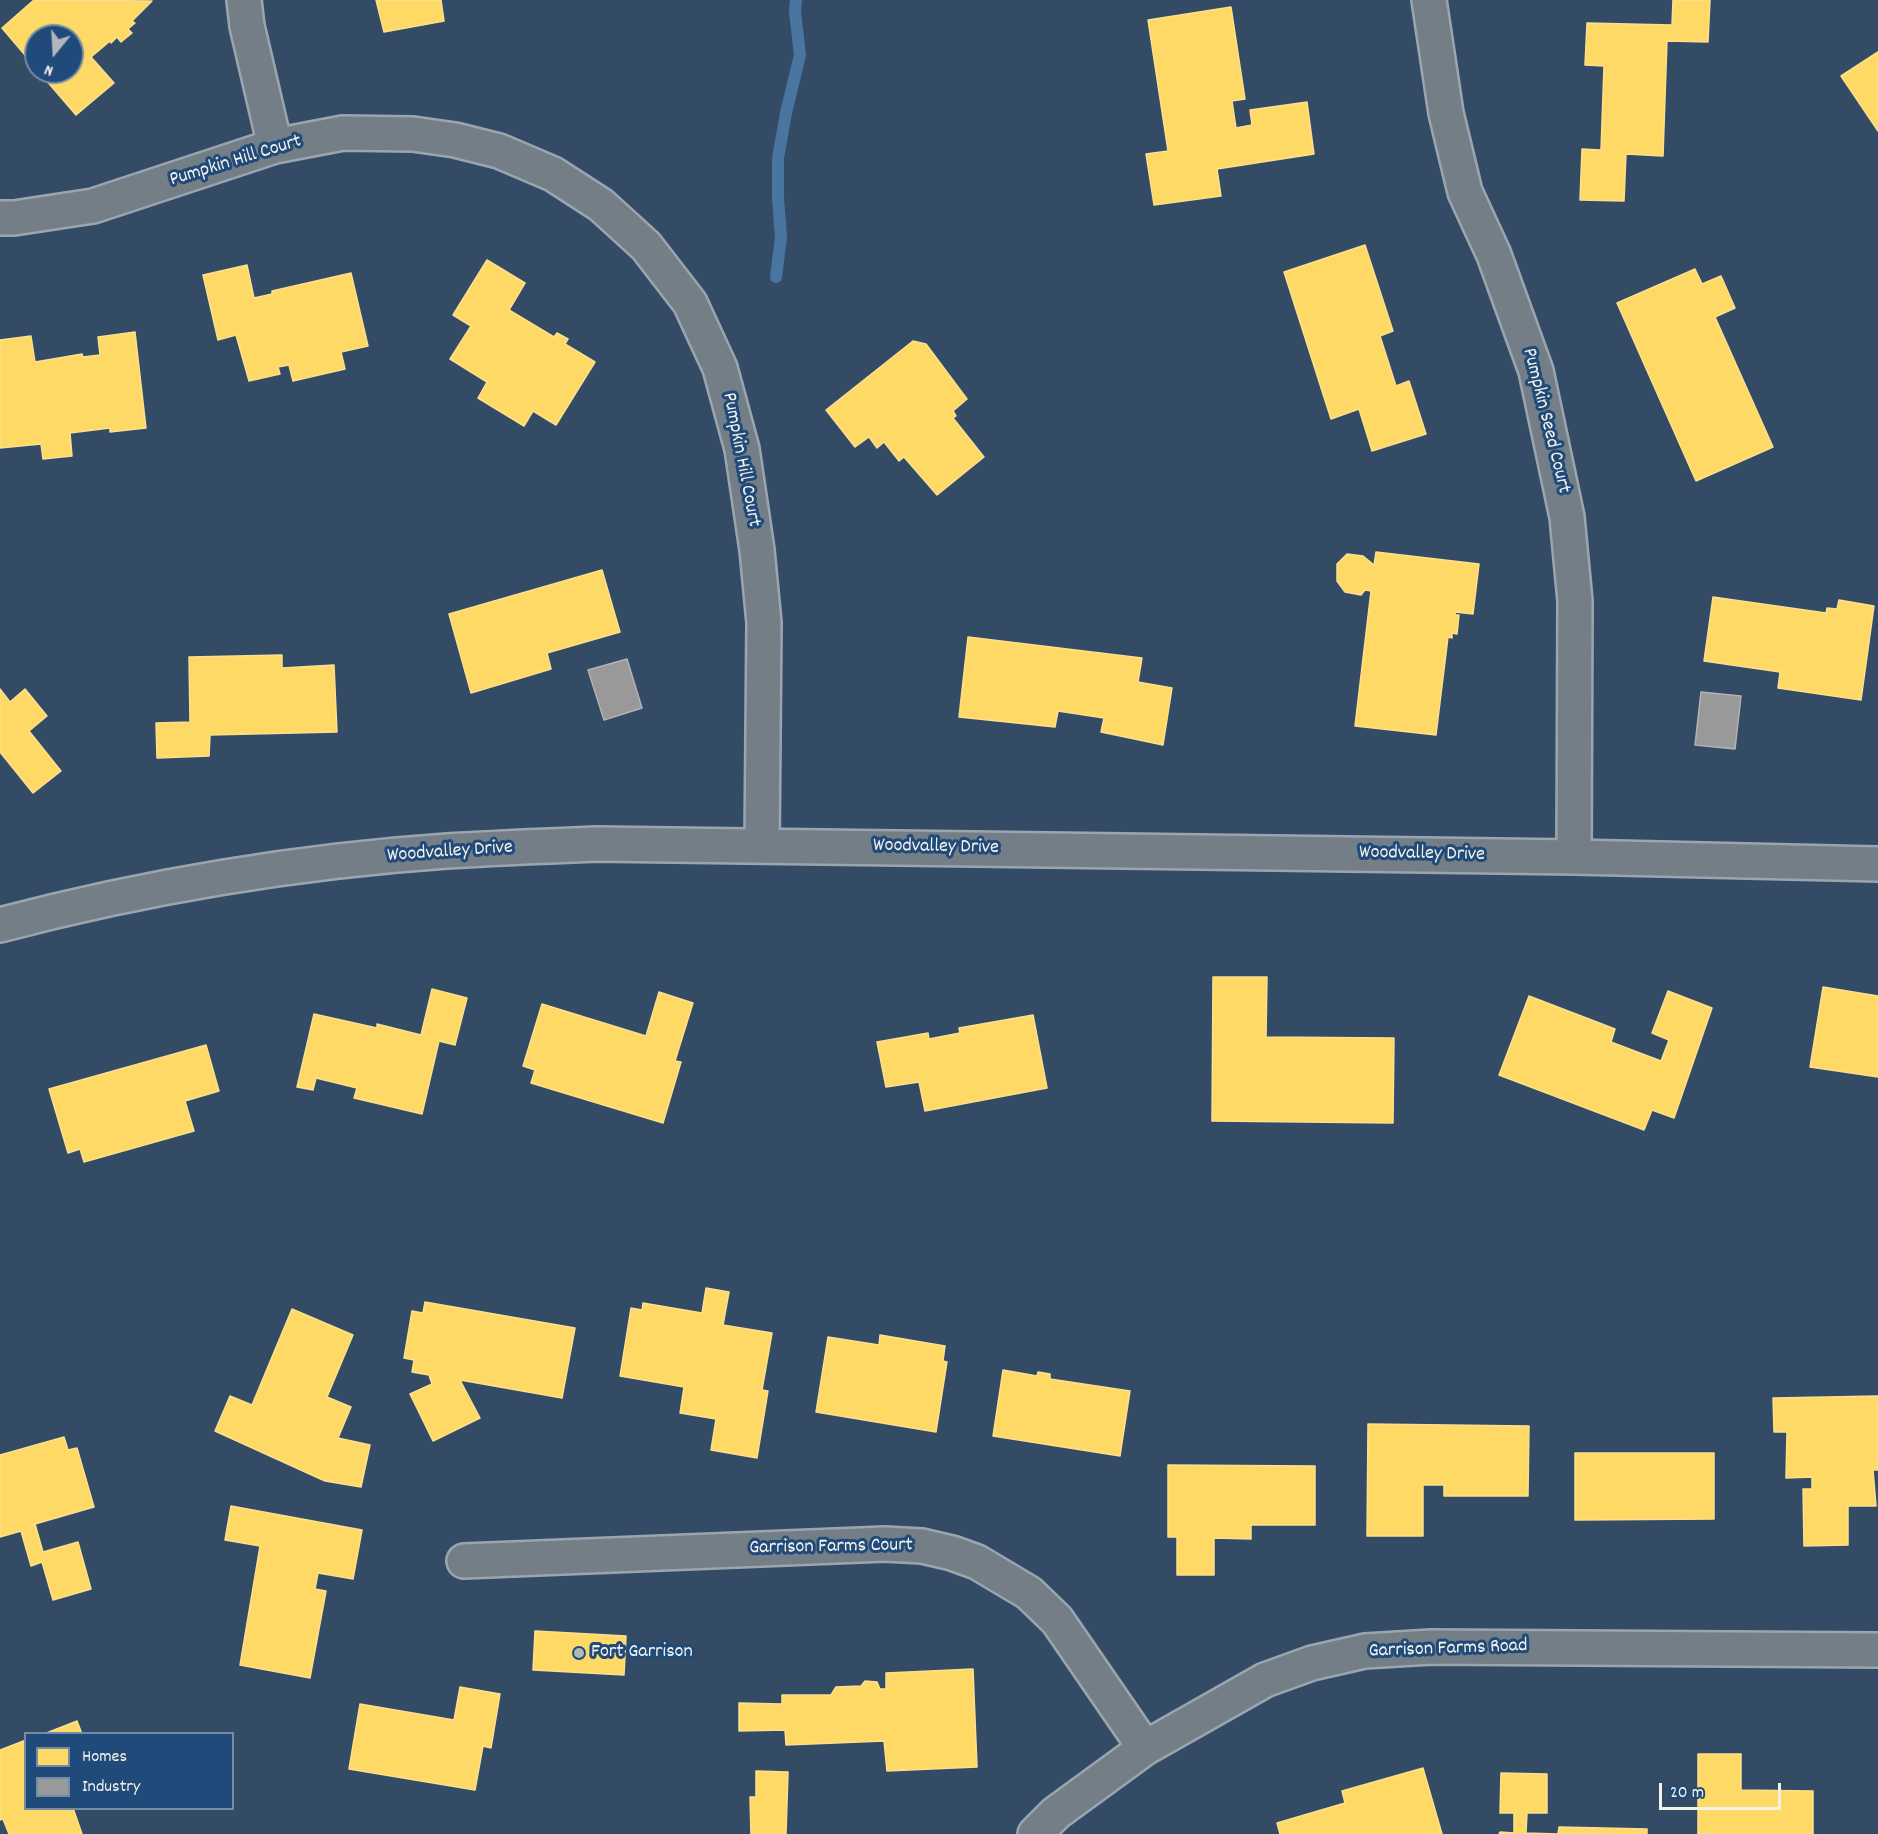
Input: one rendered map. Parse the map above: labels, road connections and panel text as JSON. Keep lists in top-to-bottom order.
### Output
{
  "streets": {
    "street": [
      "Pumpkin Hill Court",
      "Pumpkin Seed Court",
      "Woodvalley Drive",
      "Garrison Farms Court",
      "Garrison Farms Road"
    ]
  },
  "crossings": [
    ["Pumpkin Hill Court", "Woodvalley Drive"],
    ["Pumpkin Seed Court", "Woodvalley Drive"],
    ["Garrison Farms Court", "Garrison Farms Road"]
  ],
  "places": ["Fort Garrison"],
  "legend": ["Homes", "Industry"],
  "scale_bar": "20 m",
  "north": "bottom"
}
